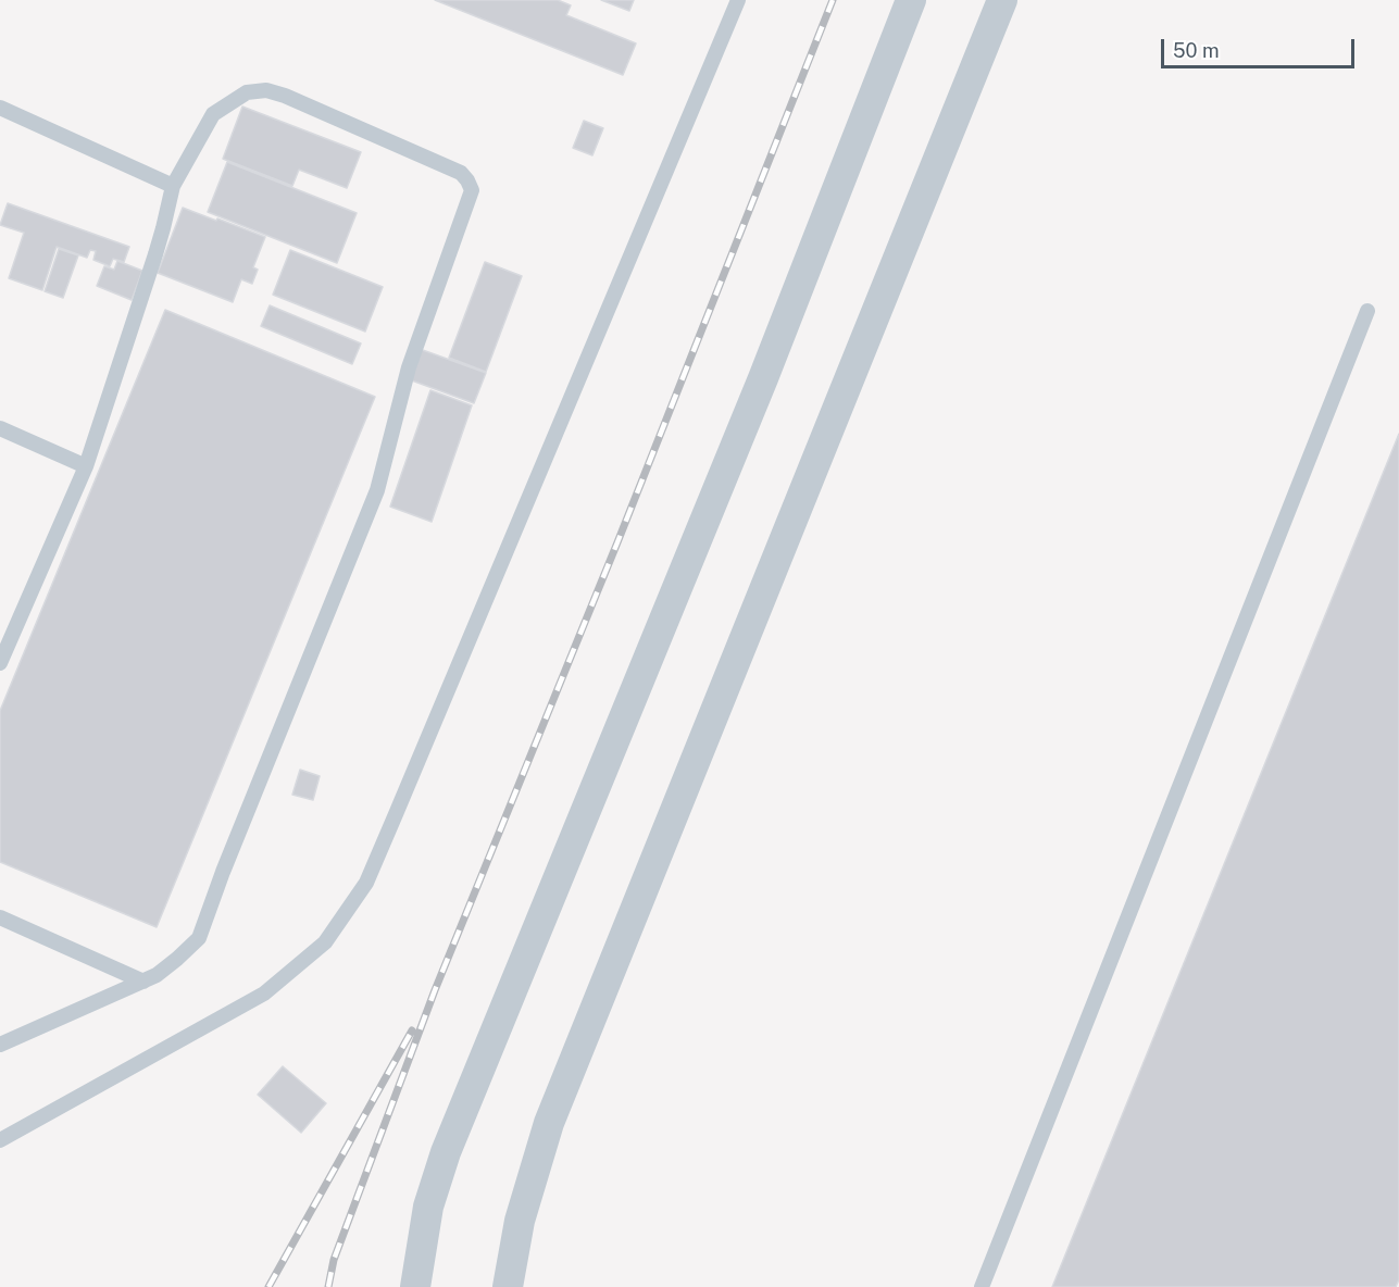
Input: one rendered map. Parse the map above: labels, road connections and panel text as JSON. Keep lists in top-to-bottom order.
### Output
{
  "scale_bar": "50 m"
}
